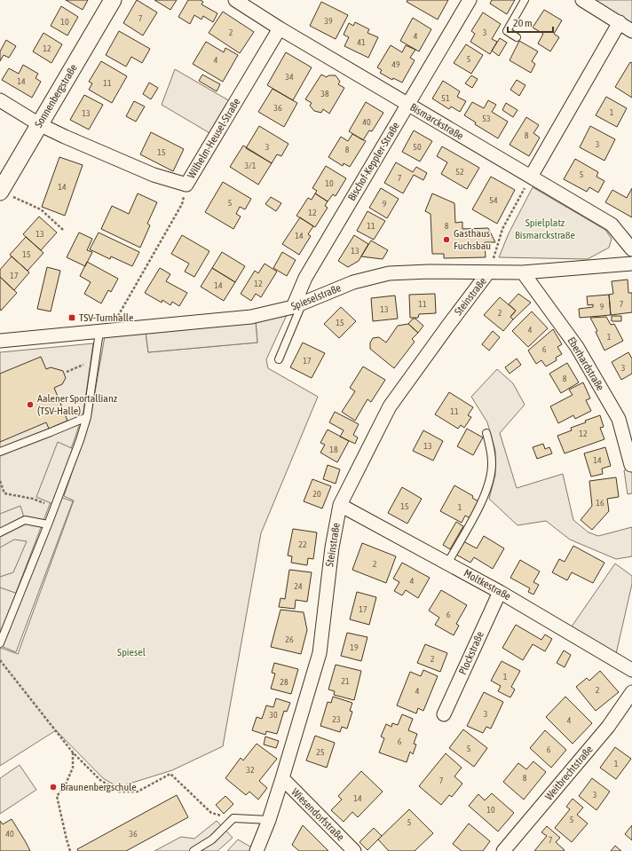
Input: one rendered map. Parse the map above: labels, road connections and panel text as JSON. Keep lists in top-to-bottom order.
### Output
{
  "streets": {
    "street": [
      "Sonnenbergstraße",
      "Bismarckstraße",
      "Wilhelm-Heusel-Straße",
      "Bischof-Keppler-Straße",
      "Steinstraße",
      "Spieselstraße",
      "Eberhardstraße",
      "Moltkestraße",
      "Plockstraße",
      "Weitbrechtstraße",
      "Wiesendorfstraße"
    ]
  },
  "crossings": [
    ["Sonnenbergstraße", "Wilhelm-Heusel-Straße"],
    ["Bismarckstraße", "Wilhelm-Heusel-Straße"],
    ["Bismarckstraße", "Bischof-Keppler-Straße"],
    ["Bischof-Keppler-Straße", "Spieselstraße"],
    ["Steinstraße", "Spieselstraße"],
    ["Steinstraße", "Moltkestraße"],
    ["Steinstraße", "Wiesendorfstraße"],
    ["Spieselstraße", "Eberhardstraße"],
    ["Moltkestraße", "Plockstraße"]
  ],
  "parks": ["Spielplatz Bismarckstraße", "Spiesel"],
  "places": {
    "other": ["Gasthaus Fuchsbau", "Aalener Sportallianz (TSV-Halle)", "Braunenbergschule"],
    "transit": ["TSV-Turnhalle"]
  },
  "house_numbers": [
    "7",
    "39",
    "10",
    "2",
    "3",
    "4",
    "41",
    "12",
    "5",
    "4",
    "49",
    "34",
    "14",
    "11",
    "38",
    "51",
    "36",
    "1",
    "13",
    "53",
    "40",
    "8",
    "3",
    "3",
    "50",
    "8",
    "15",
    "3/1",
    "52",
    "5",
    "7",
    "10",
    "14",
    "54",
    "5",
    "9",
    "12",
    "11",
    "8",
    "13",
    "14",
    "13",
    "15",
    "17",
    "12",
    "14",
    "11",
    "7",
    "9",
    "13",
    "2",
    "15",
    "4",
    "1",
    "6",
    "17",
    "3",
    "8",
    "11",
    "12",
    "13",
    "18",
    "14",
    "20",
    "16",
    "15",
    "1",
    "22",
    "2",
    "4",
    "24",
    "17",
    "6",
    "26",
    "19",
    "2",
    "1",
    "21",
    "28",
    "2",
    "4",
    "3",
    "30",
    "23",
    "4",
    "6",
    "5",
    "6",
    "25",
    "1",
    "32",
    "8",
    "7",
    "3",
    "14",
    "10",
    "5",
    "5",
    "40",
    "36",
    "7"
  ],
  "scale_bar": "20 m"
}
